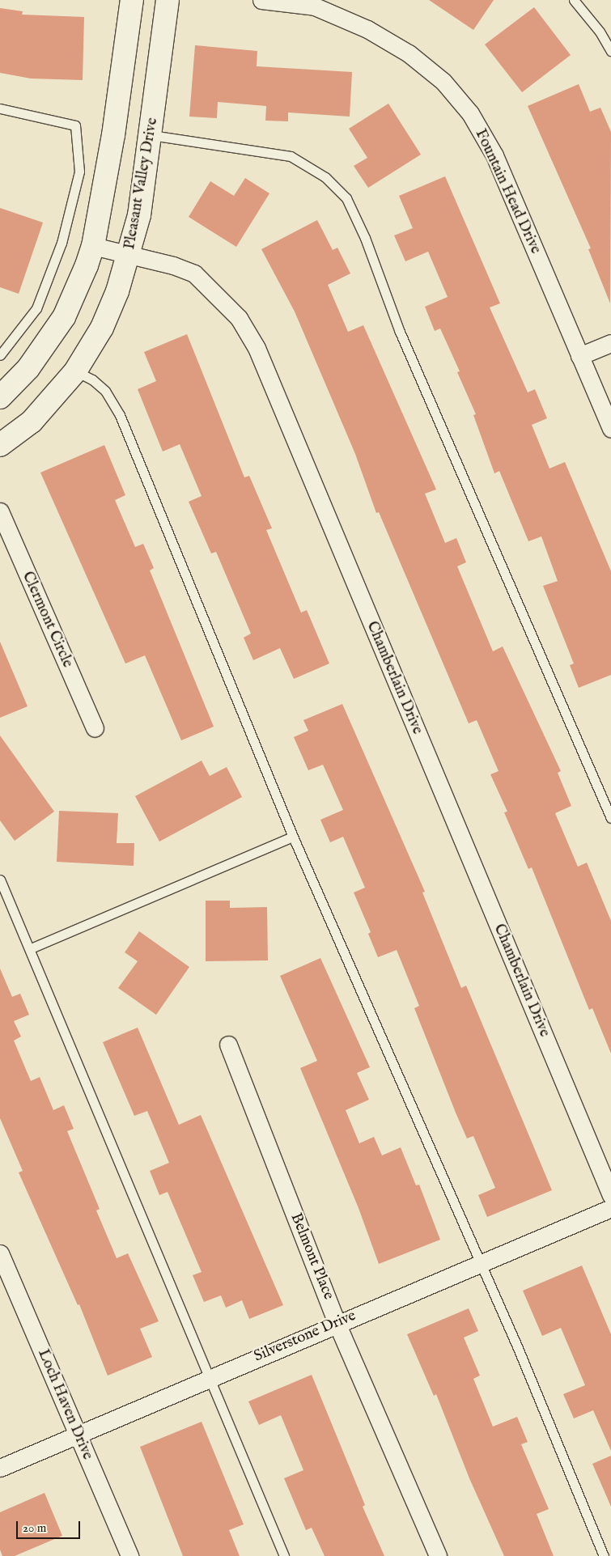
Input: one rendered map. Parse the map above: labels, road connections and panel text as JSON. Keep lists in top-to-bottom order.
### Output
{
  "streets": {
    "street": [
      "Pleasant Valley Drive",
      "Fountain Head Drive",
      "Clermont Circle",
      "Chamberlain Drive",
      "Belmont Place",
      "Silverstone Drive",
      "Loch Haven Drive"
    ]
  },
  "crossings": [
    ["Pleasant Valley Drive", "Chamberlain Drive"],
    ["Belmont Place", "Silverstone Drive"],
    ["Silverstone Drive", "Loch Haven Drive"]
  ],
  "scale_bar": "20 m"
}
